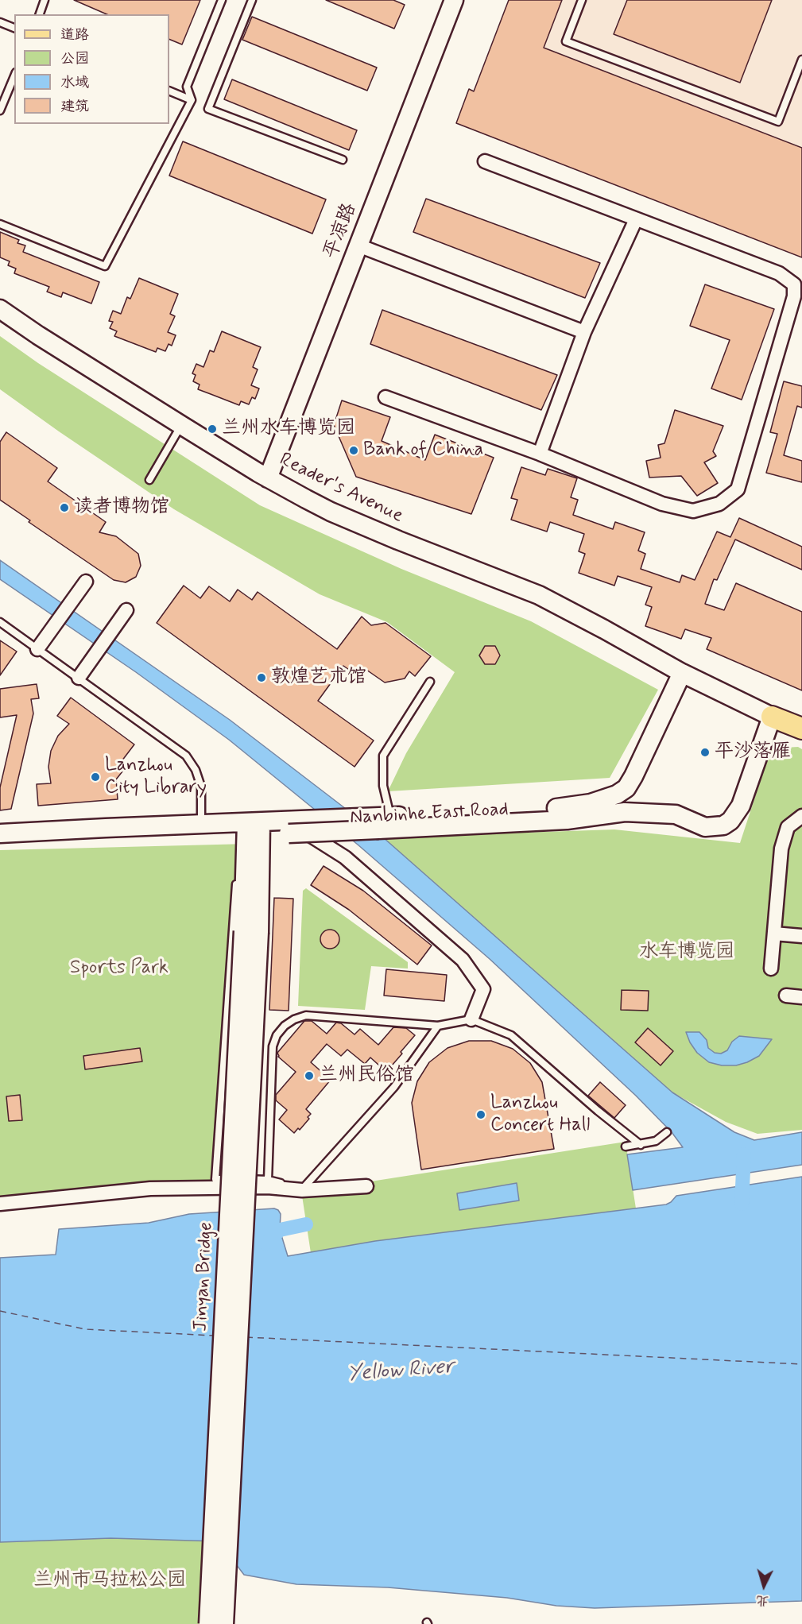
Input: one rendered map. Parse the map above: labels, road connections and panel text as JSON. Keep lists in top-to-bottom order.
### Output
{
  "streets": {
    "main road": [
      "平凉路",
      "Reader's Avenue",
      "Nanbinhe East Road",
      "Jinyan Bridge"
    ]
  },
  "crossings": [
    ["平凉路", "Reader's Avenue"],
    ["Reader's Avenue", "Nanbinhe East Road"]
  ],
  "water": ["Yellow River"],
  "parks": ["水车博览园", "Sports Park", "兰州市马拉松公园"],
  "places": [
    "兰州水车博览园",
    "Bank of China",
    "读者博物馆",
    "敦煌艺术馆",
    "平沙落雁",
    "Lanzhou City Library",
    "兰州民俗馆",
    "Lanzhou Concert Hall"
  ],
  "legend": [
    "道路",
    "公园",
    "水域",
    "建筑"
  ],
  "north": "bottom"
}
